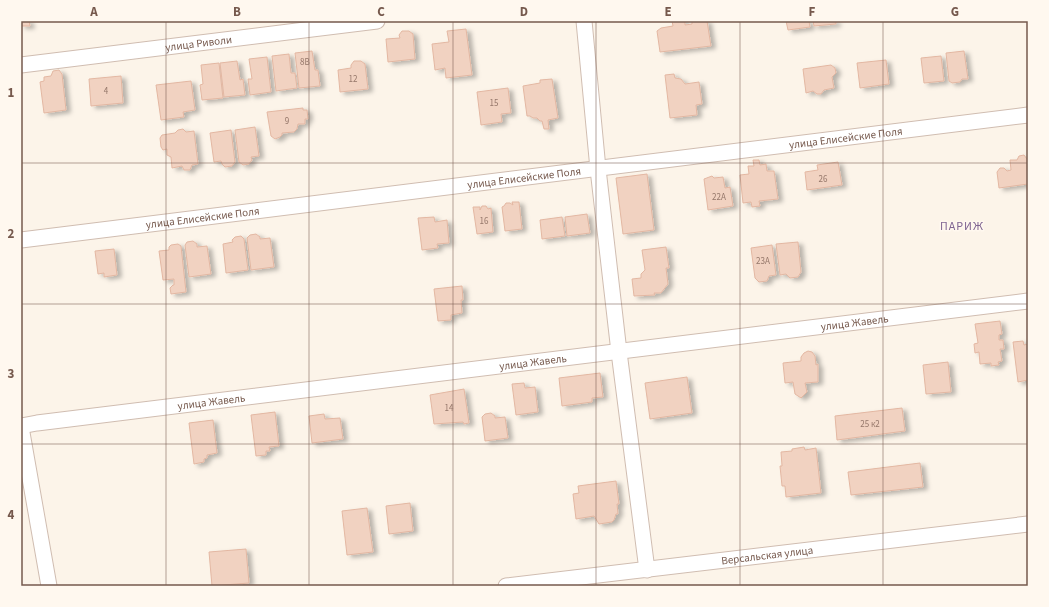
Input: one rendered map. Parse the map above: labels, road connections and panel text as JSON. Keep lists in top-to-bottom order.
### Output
{
  "streets": {
    "street": [
      "улица Риволи",
      "улица Елисейские Поля",
      "улица Жавель",
      "Версальская улица"
    ]
  },
  "districts": ["ПАРИЖ"],
  "house_numbers": [
    "8В",
    "12",
    "4",
    "15",
    "9",
    "26",
    "22А",
    "16",
    "23А",
    "14",
    "25 к2"
  ],
  "grid": {
    "columns": [
      "A",
      "B",
      "C",
      "D",
      "E",
      "F",
      "G"
    ],
    "rows": [
      "1",
      "2",
      "3",
      "4"
    ]
  }
}
